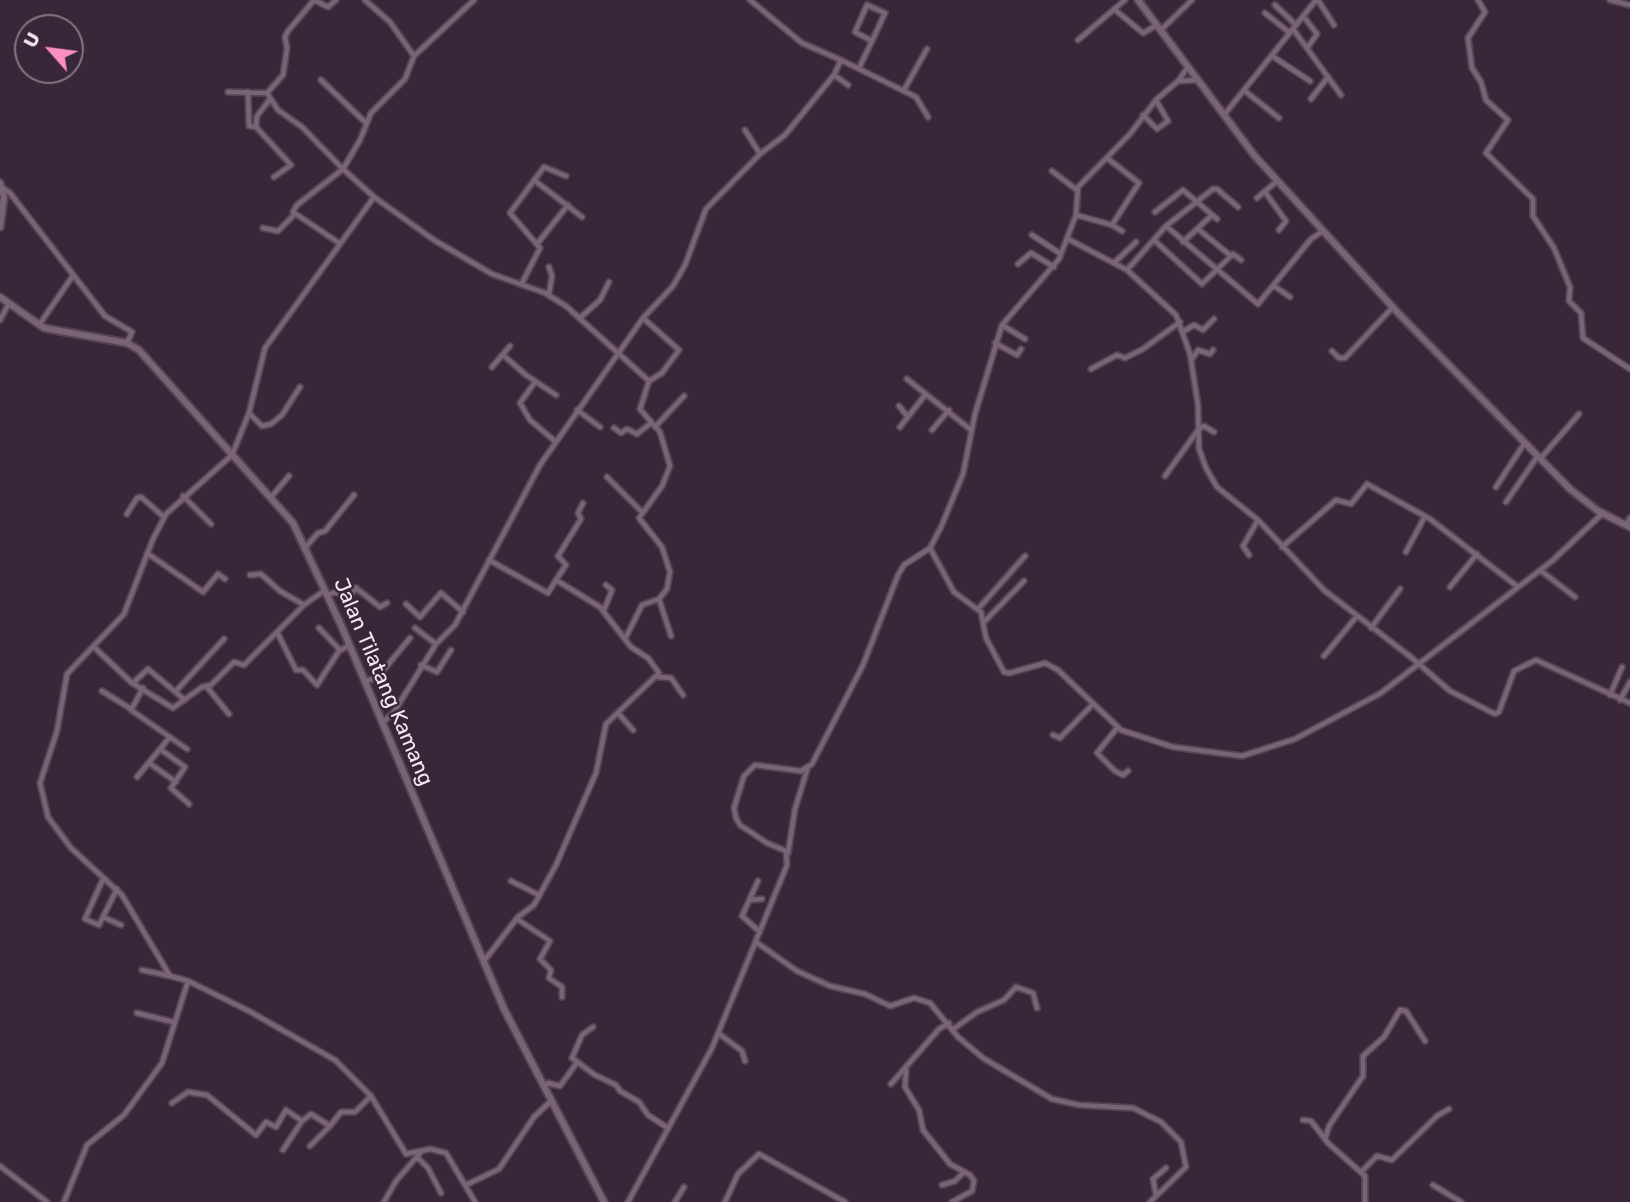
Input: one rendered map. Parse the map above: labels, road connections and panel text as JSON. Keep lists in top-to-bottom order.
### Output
{
  "streets": {
    "street": ["Jalan Tilatang Kamang"]
  },
  "north": "top left"
}
